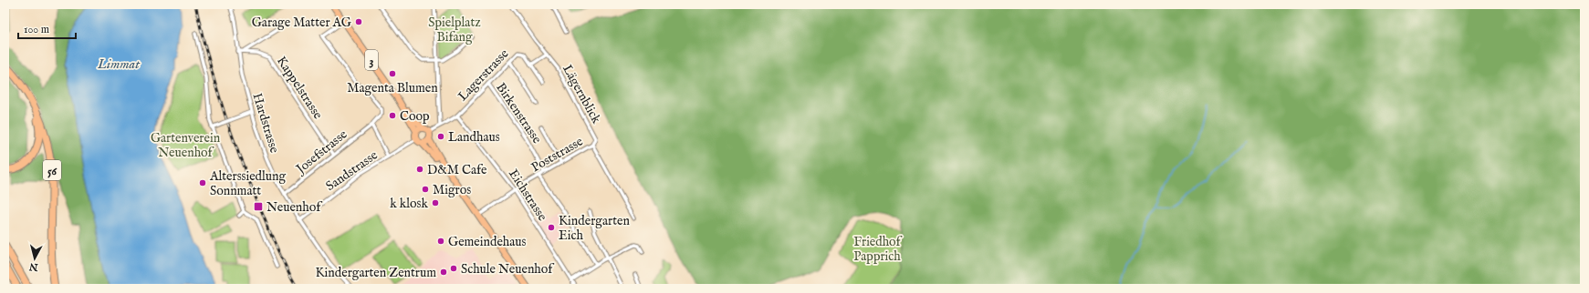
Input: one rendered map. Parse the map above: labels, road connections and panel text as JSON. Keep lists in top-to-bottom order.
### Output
{
  "streets": {
    "highway": ["56"],
    "main road": ["3"],
    "street": [
      "Lagerstrasse",
      "Kappelstrasse",
      "Lägernblick",
      "Birkenstrasse",
      "Hardstrasse",
      "Josefstrasse",
      "Poststrasse",
      "Sandstrasse",
      "Eichstrasse"
    ]
  },
  "crossings": [
    ["3", "Lagerstrasse"],
    ["3", "Sandstrasse"],
    ["Lagerstrasse", "Birkenstrasse"],
    ["Lagerstrasse", "Sandstrasse"],
    ["Lagerstrasse", "Eichstrasse"],
    ["Kappelstrasse", "Hardstrasse"],
    ["Kappelstrasse", "Josefstrasse"],
    ["Lägernblick", "Poststrasse"],
    ["Birkenstrasse", "Poststrasse"],
    ["Hardstrasse", "Josefstrasse"],
    ["Hardstrasse", "Sandstrasse"],
    ["Poststrasse", "Eichstrasse"]
  ],
  "water": ["Limmat"],
  "parks": ["Spielplatz Bifang", "Gartenverein Neuenhof", "Friedhof Papprich"],
  "places": {
    "other": [
      "Garage Matter AG",
      "Magenta Blumen",
      "Coop",
      "Landhaus",
      "D&M Cafe",
      "Alterssiedlung Sonnmatt",
      "Migros",
      "k klosk",
      "Kindergarten Eich",
      "Gemeindehaus",
      "Schule Neuenhof",
      "Kindergarten Zentrum"
    ],
    "transit": ["Neuenhof"]
  },
  "scale_bar": "100 m",
  "north": "bottom"
}
